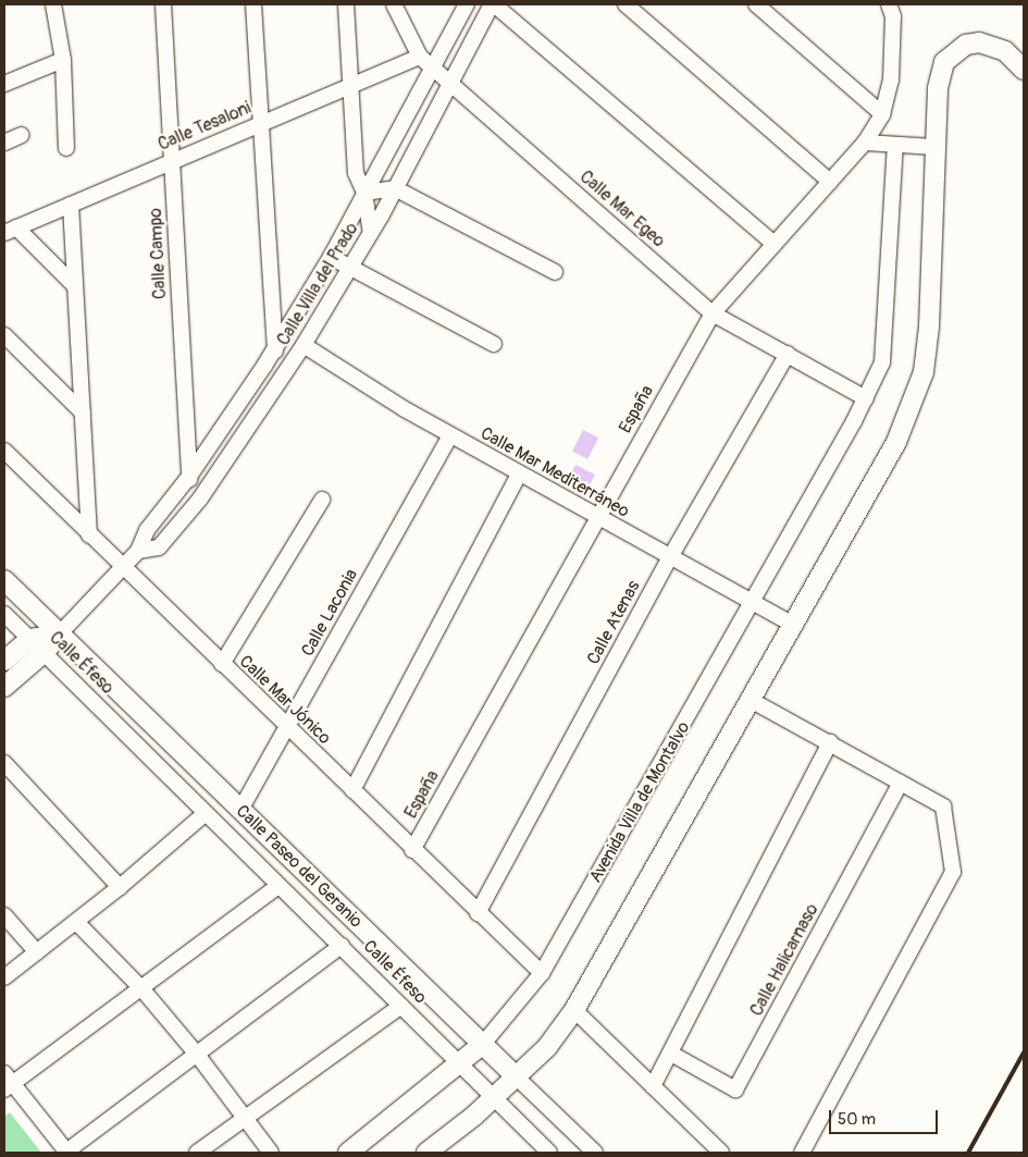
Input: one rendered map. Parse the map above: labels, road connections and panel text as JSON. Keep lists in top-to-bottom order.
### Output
{
  "streets": {
    "street": [
      "Calle Tesaloni",
      "Calle Mar Egeo",
      "Calle Campo",
      "Calle Villa del Prado",
      "España",
      "Calle Mar Mediterráneo",
      "Calle Laconia",
      "Calle Atenas",
      "Calle Éfeso",
      "Calle Mar Jónico",
      "Avenida Villa de Montalvo",
      "Calle Paseo del Geranio",
      "Calle Halicarnaso"
    ]
  },
  "crossings": [
    ["Calle Tesaloni", "Calle Mar Egeo"],
    ["Calle Tesaloni", "Calle Campo"],
    ["Calle Mar Egeo", "Calle Villa del Prado"],
    ["Calle Mar Egeo", "España"],
    ["Calle Mar Egeo", "Calle Atenas"],
    ["Calle Mar Egeo", "Avenida Villa de Montalvo"],
    ["Calle Campo", "Calle Villa del Prado"],
    ["Calle Villa del Prado", "Calle Mar Mediterráneo"],
    ["Calle Villa del Prado", "Calle Mar Jónico"],
    ["Calle Villa del Prado", "Calle Paseo del Geranio"],
    ["España", "Calle Mar Mediterráneo"],
    ["España", "Calle Mar Jónico"],
    ["Calle Mar Mediterráneo", "Calle Laconia"],
    ["Calle Mar Mediterráneo", "Calle Atenas"],
    ["Calle Mar Mediterráneo", "Avenida Villa de Montalvo"],
    ["Calle Laconia", "Calle Mar Jónico"],
    ["Calle Laconia", "Calle Paseo del Geranio"],
    ["Calle Atenas", "Calle Mar Jónico"],
    ["Calle Éfeso", "Avenida Villa de Montalvo"],
    ["Calle Mar Jónico", "Avenida Villa de Montalvo"],
    ["Avenida Villa de Montalvo", "Calle Paseo del Geranio"]
  ],
  "scale_bar": "50 m"
}
